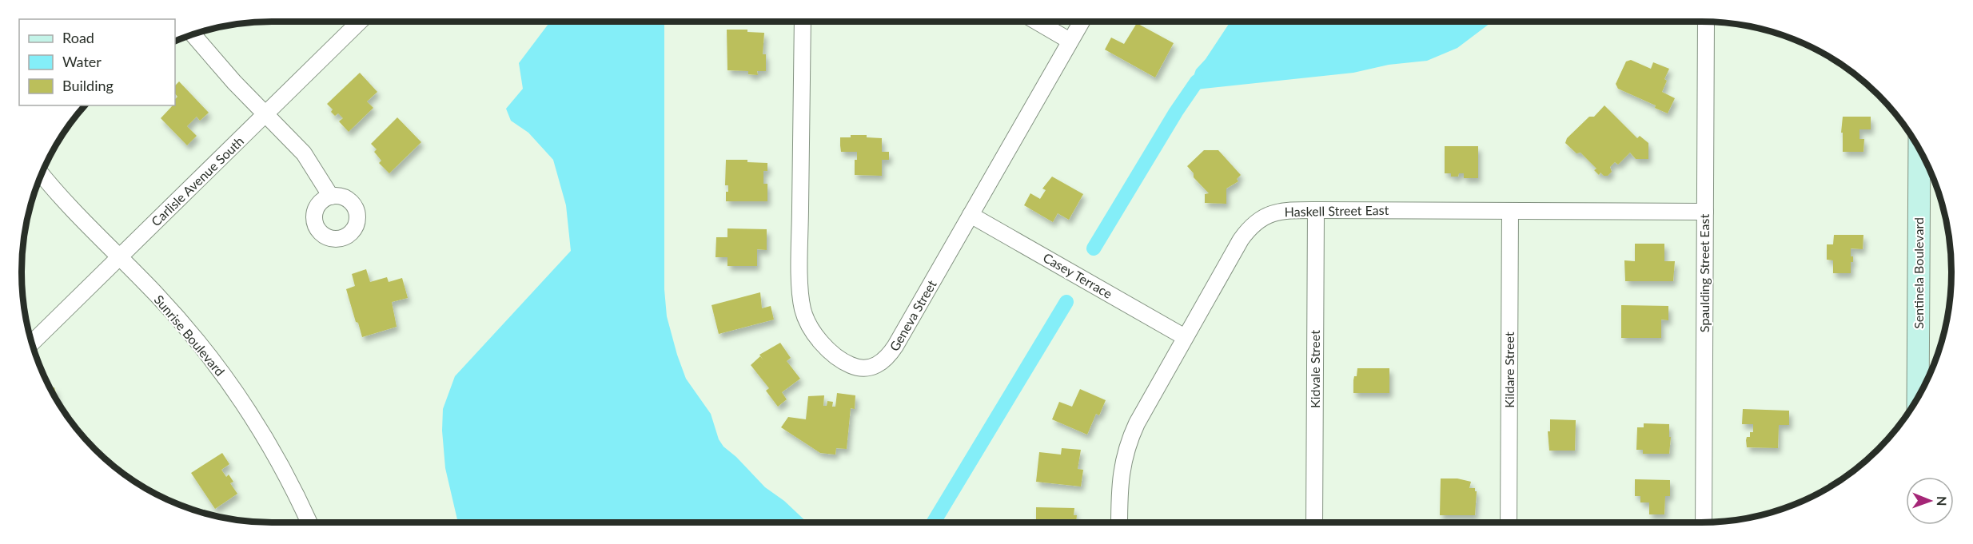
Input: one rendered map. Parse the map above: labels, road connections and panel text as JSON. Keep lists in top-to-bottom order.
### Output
{
  "streets": {
    "street": [
      "Carlisle Avenue South",
      "Haskell Street East",
      "Spaulding Street East",
      "Sentinela Boulevard",
      "Casey Terrace",
      "Geneva Street",
      "Sunrise Boulevard",
      "Kidvale Street",
      "Kildare Street"
    ]
  },
  "crossings": [
    ["Carlisle Avenue South", "Sunrise Boulevard"],
    ["Haskell Street East", "Spaulding Street East"],
    ["Haskell Street East", "Casey Terrace"],
    ["Haskell Street East", "Kidvale Street"],
    ["Haskell Street East", "Kildare Street"],
    ["Casey Terrace", "Geneva Street"]
  ],
  "legend": ["Road", "Water", "Building"],
  "north": "right"
}
